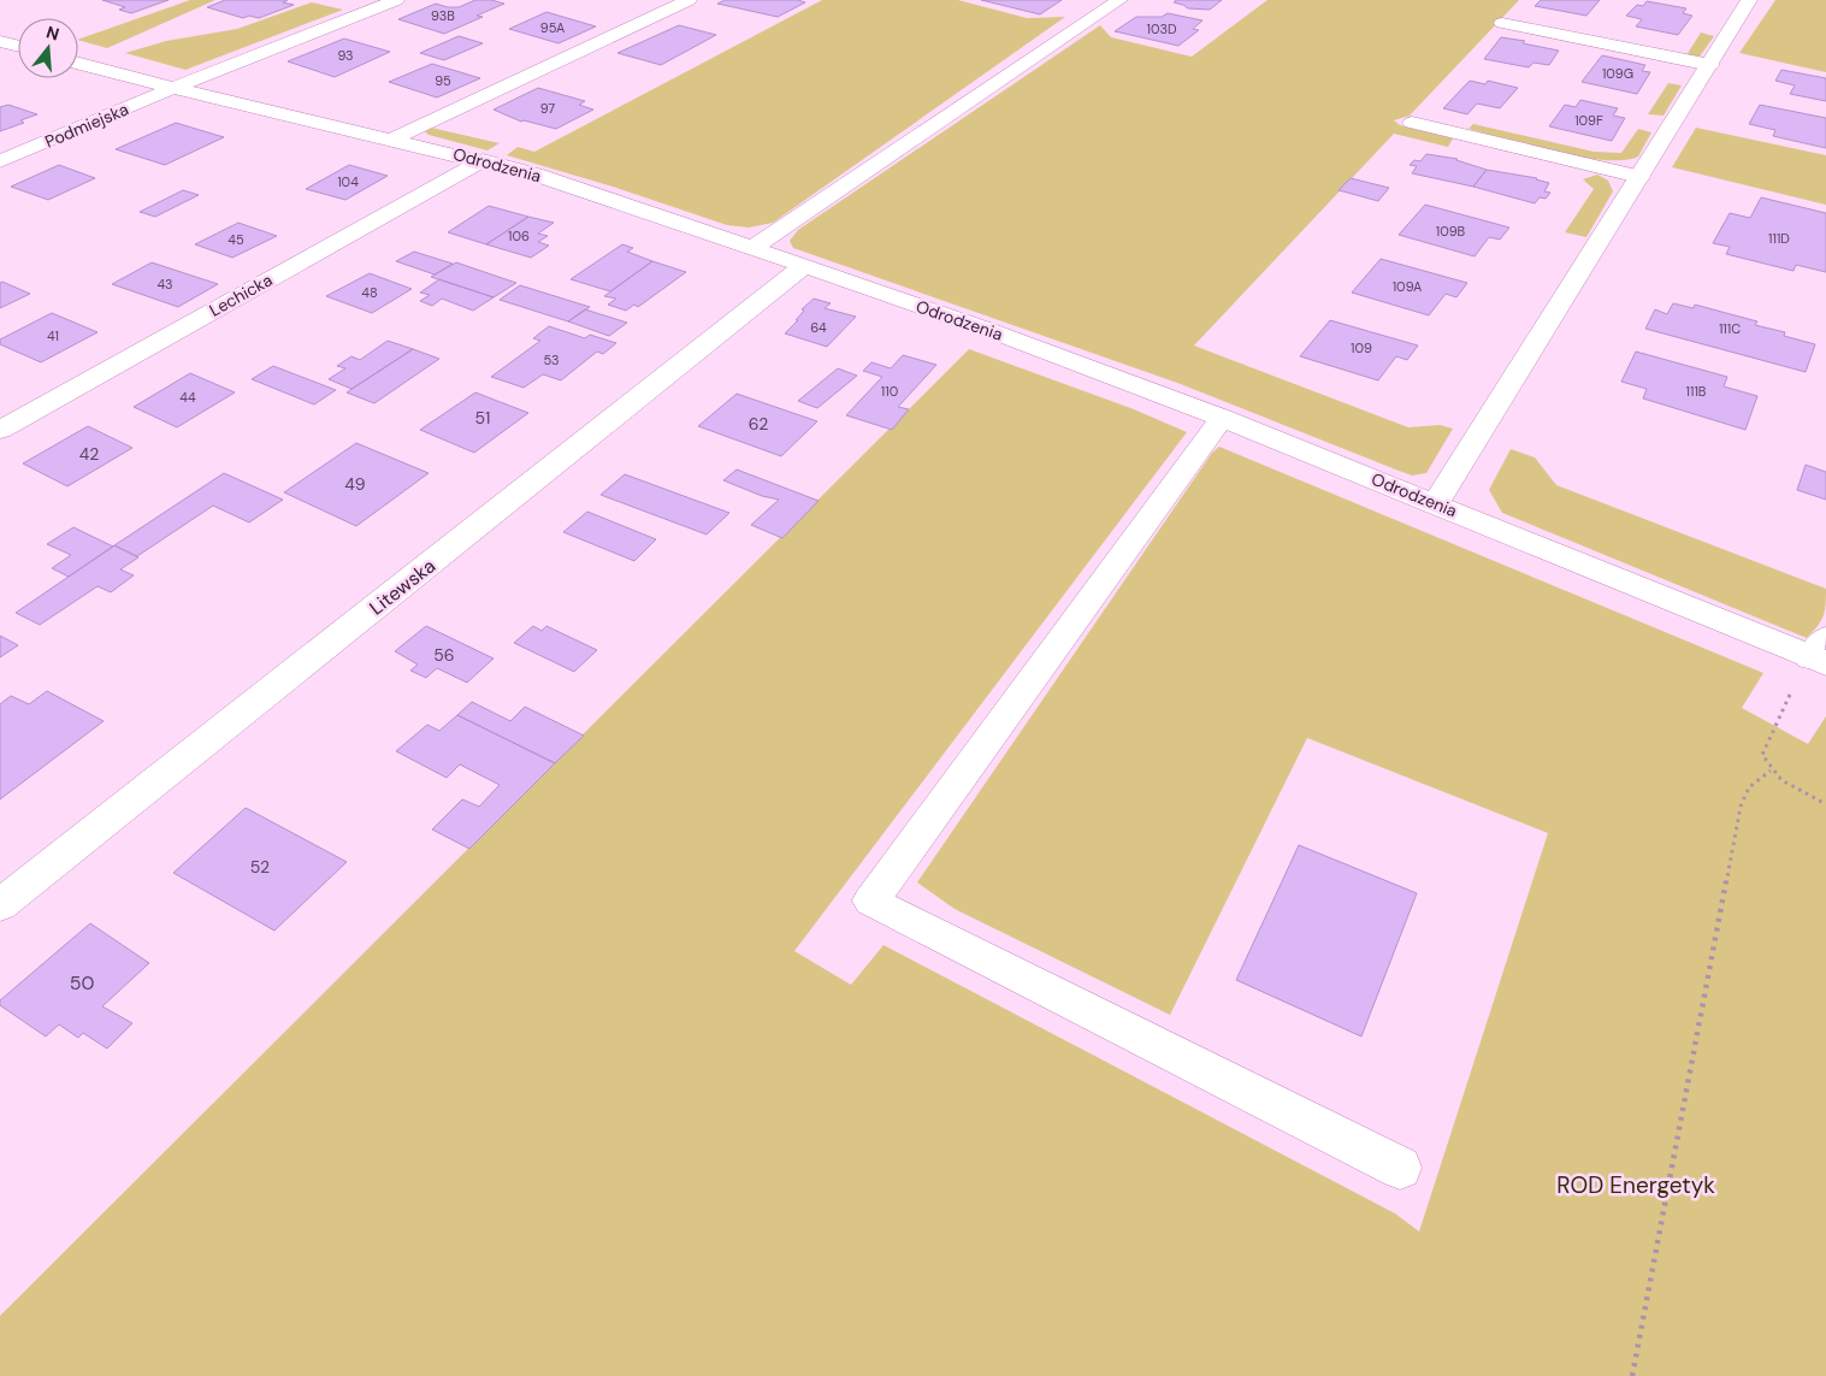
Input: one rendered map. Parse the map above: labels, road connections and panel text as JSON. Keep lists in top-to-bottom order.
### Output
{
  "streets": {
    "street": [
      "Podmiejska",
      "Odrodzenia",
      "Lechicka",
      "Litewska"
    ]
  },
  "crossings": [
    ["Podmiejska", "Odrodzenia"],
    ["Odrodzenia", "Lechicka"],
    ["Odrodzenia", "Litewska"]
  ],
  "parks": ["ROD Energetyk"],
  "house_numbers": [
    "93B",
    "95A",
    "103D",
    "93",
    "109G",
    "95",
    "97",
    "109F",
    "104",
    "109B",
    "106",
    "111D",
    "45",
    "43",
    "109A",
    "48",
    "64",
    "111C",
    "41",
    "109",
    "53",
    "110",
    "111B",
    "44",
    "51",
    "62",
    "42",
    "49",
    "56",
    "52",
    "50"
  ],
  "north": "top"
}
